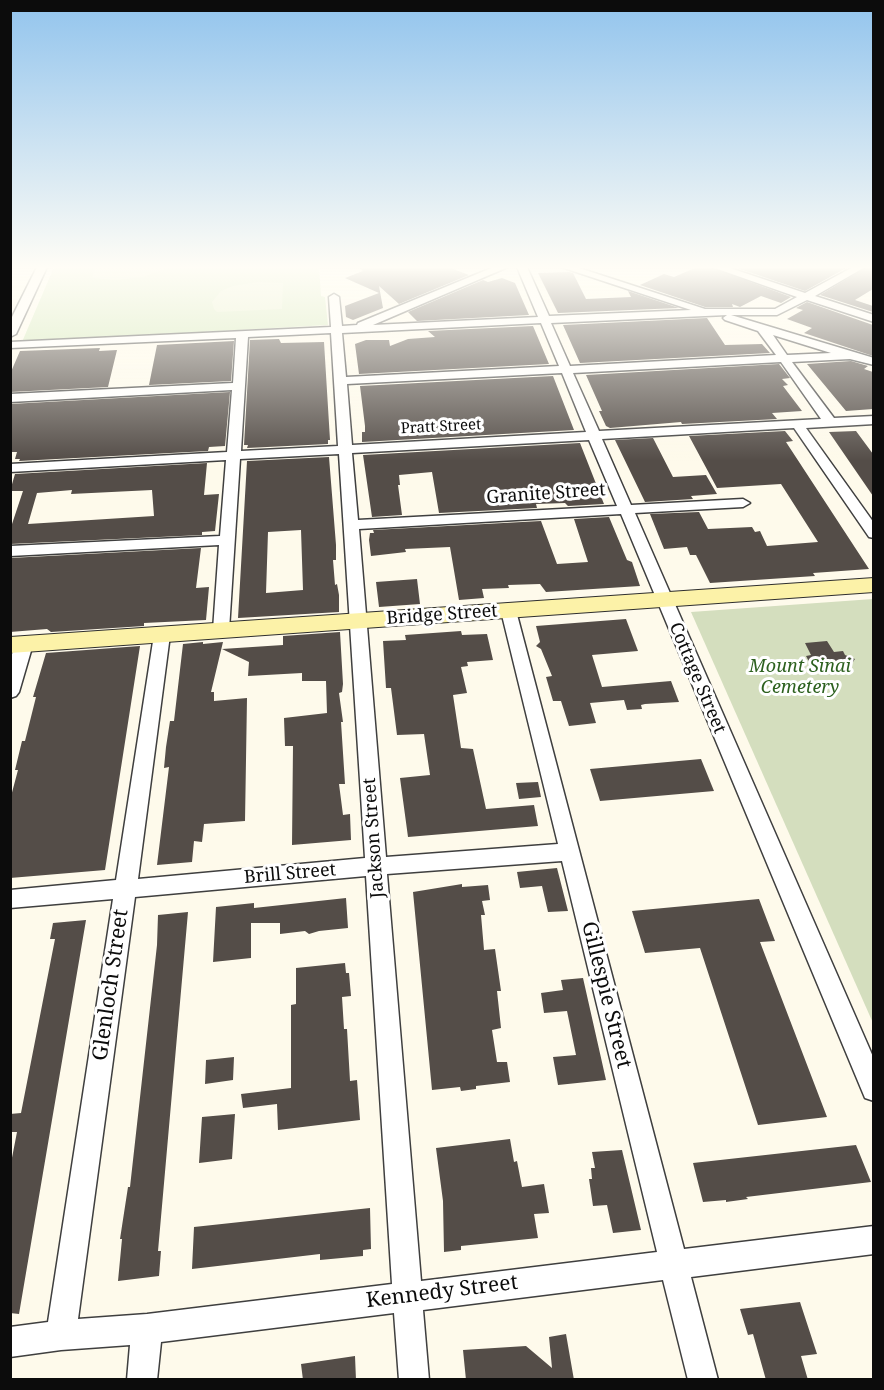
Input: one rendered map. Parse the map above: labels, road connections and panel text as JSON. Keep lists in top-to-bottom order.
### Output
{
  "streets": {
    "main road": ["Bridge Street"],
    "street": [
      "Pratt Street",
      "Granite Street",
      "Cottage Street",
      "Jackson Street",
      "Brill Street",
      "Glenloch Street",
      "Gillespie Street",
      "Kennedy Street"
    ]
  },
  "crossings": [
    ["Pratt Street", "Cottage Street"],
    ["Pratt Street", "Jackson Street"],
    ["Granite Street", "Cottage Street"],
    ["Granite Street", "Jackson Street"],
    ["Bridge Street", "Cottage Street"],
    ["Bridge Street", "Jackson Street"],
    ["Bridge Street", "Glenloch Street"],
    ["Bridge Street", "Gillespie Street"],
    ["Jackson Street", "Brill Street"],
    ["Jackson Street", "Kennedy Street"],
    ["Brill Street", "Glenloch Street"],
    ["Brill Street", "Gillespie Street"],
    ["Glenloch Street", "Kennedy Street"],
    ["Gillespie Street", "Kennedy Street"]
  ],
  "parks": ["Mount Sinai Cemetery"]
}
